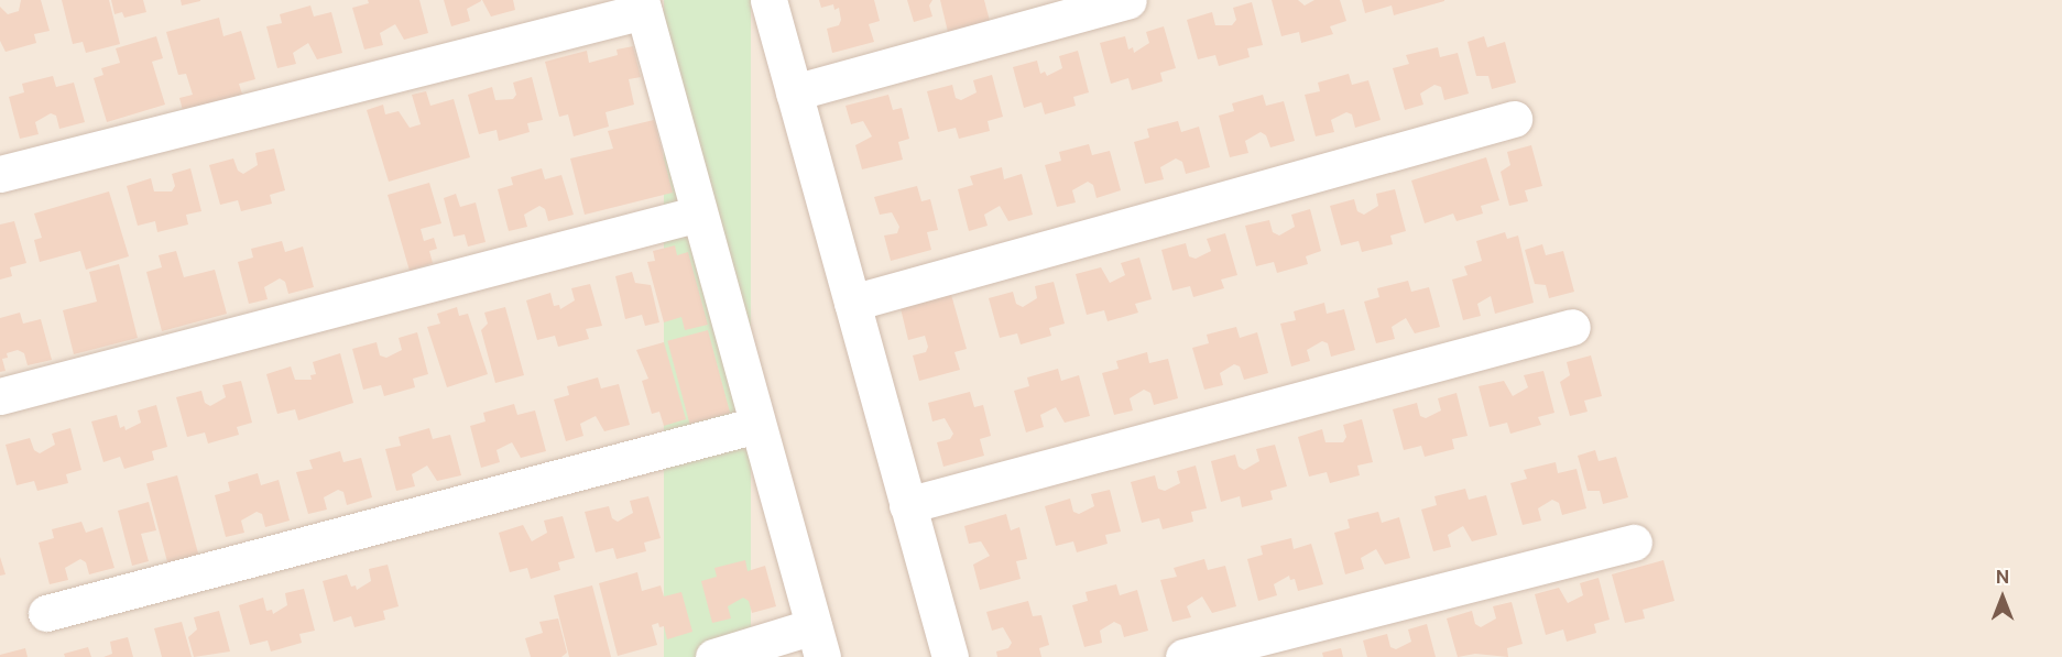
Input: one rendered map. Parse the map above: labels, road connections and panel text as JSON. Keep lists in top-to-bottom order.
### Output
{
  "north": "top"
}
